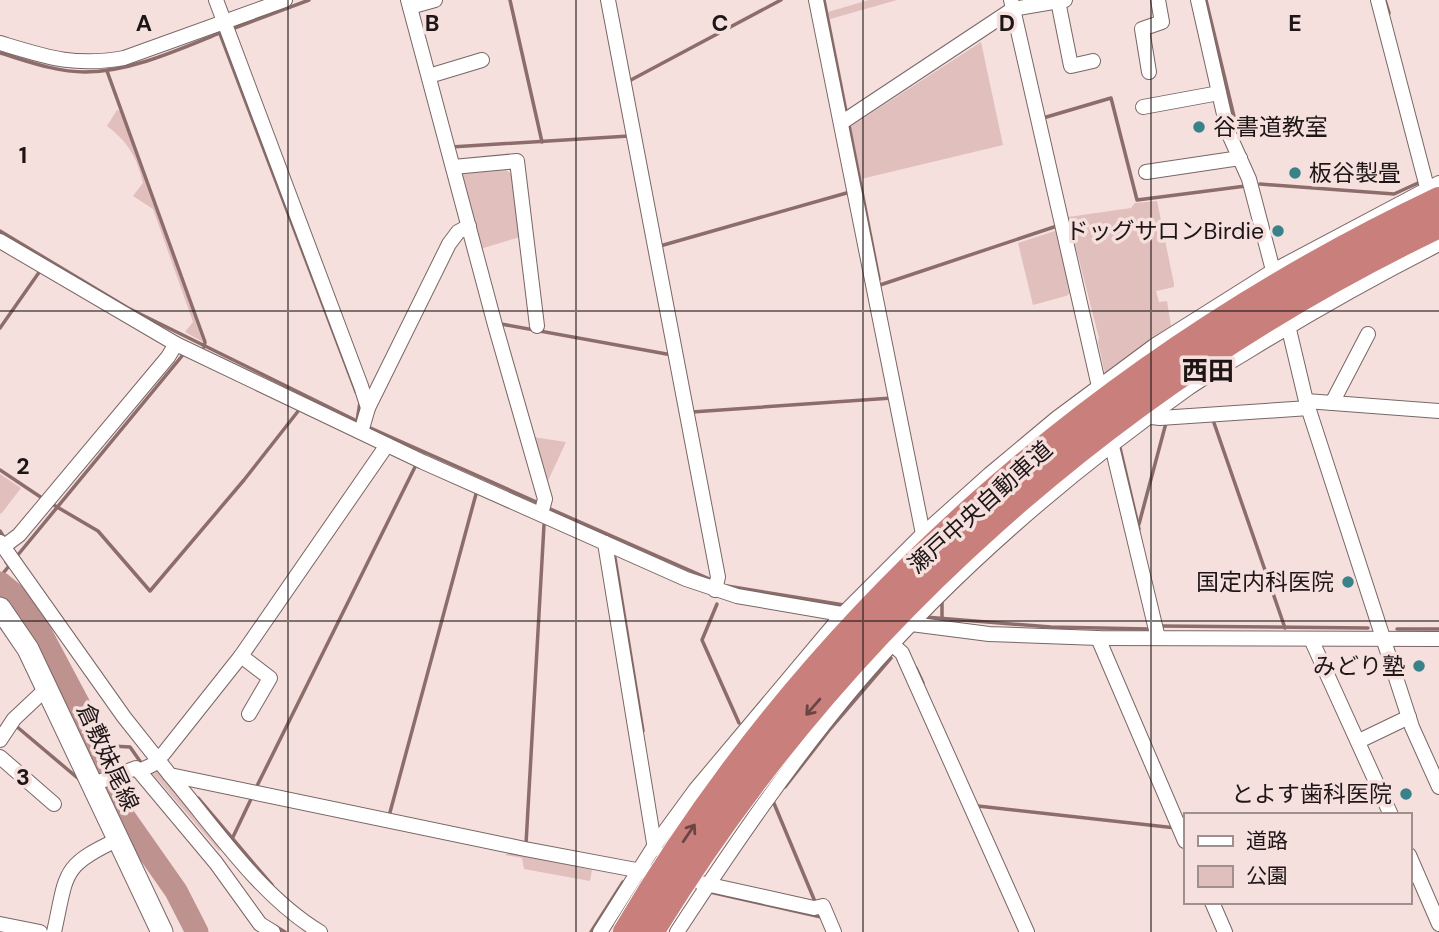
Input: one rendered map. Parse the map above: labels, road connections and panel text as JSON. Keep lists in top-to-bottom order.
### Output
{
  "streets": {
    "highway": ["瀬戸中央自動車道"],
    "main road": ["倉敷妹尾線"]
  },
  "districts": ["西田"],
  "places": [
    "谷書道教室",
    "板谷製畳",
    "ドッグサロンBirdie",
    "国定内科医院",
    "みどり塾",
    "とよす歯科医院"
  ],
  "legend": ["道路", "公園"],
  "grid": {
    "columns": [
      "A",
      "B",
      "C",
      "D",
      "E"
    ],
    "rows": ["1", "2", "3"]
  }
}
